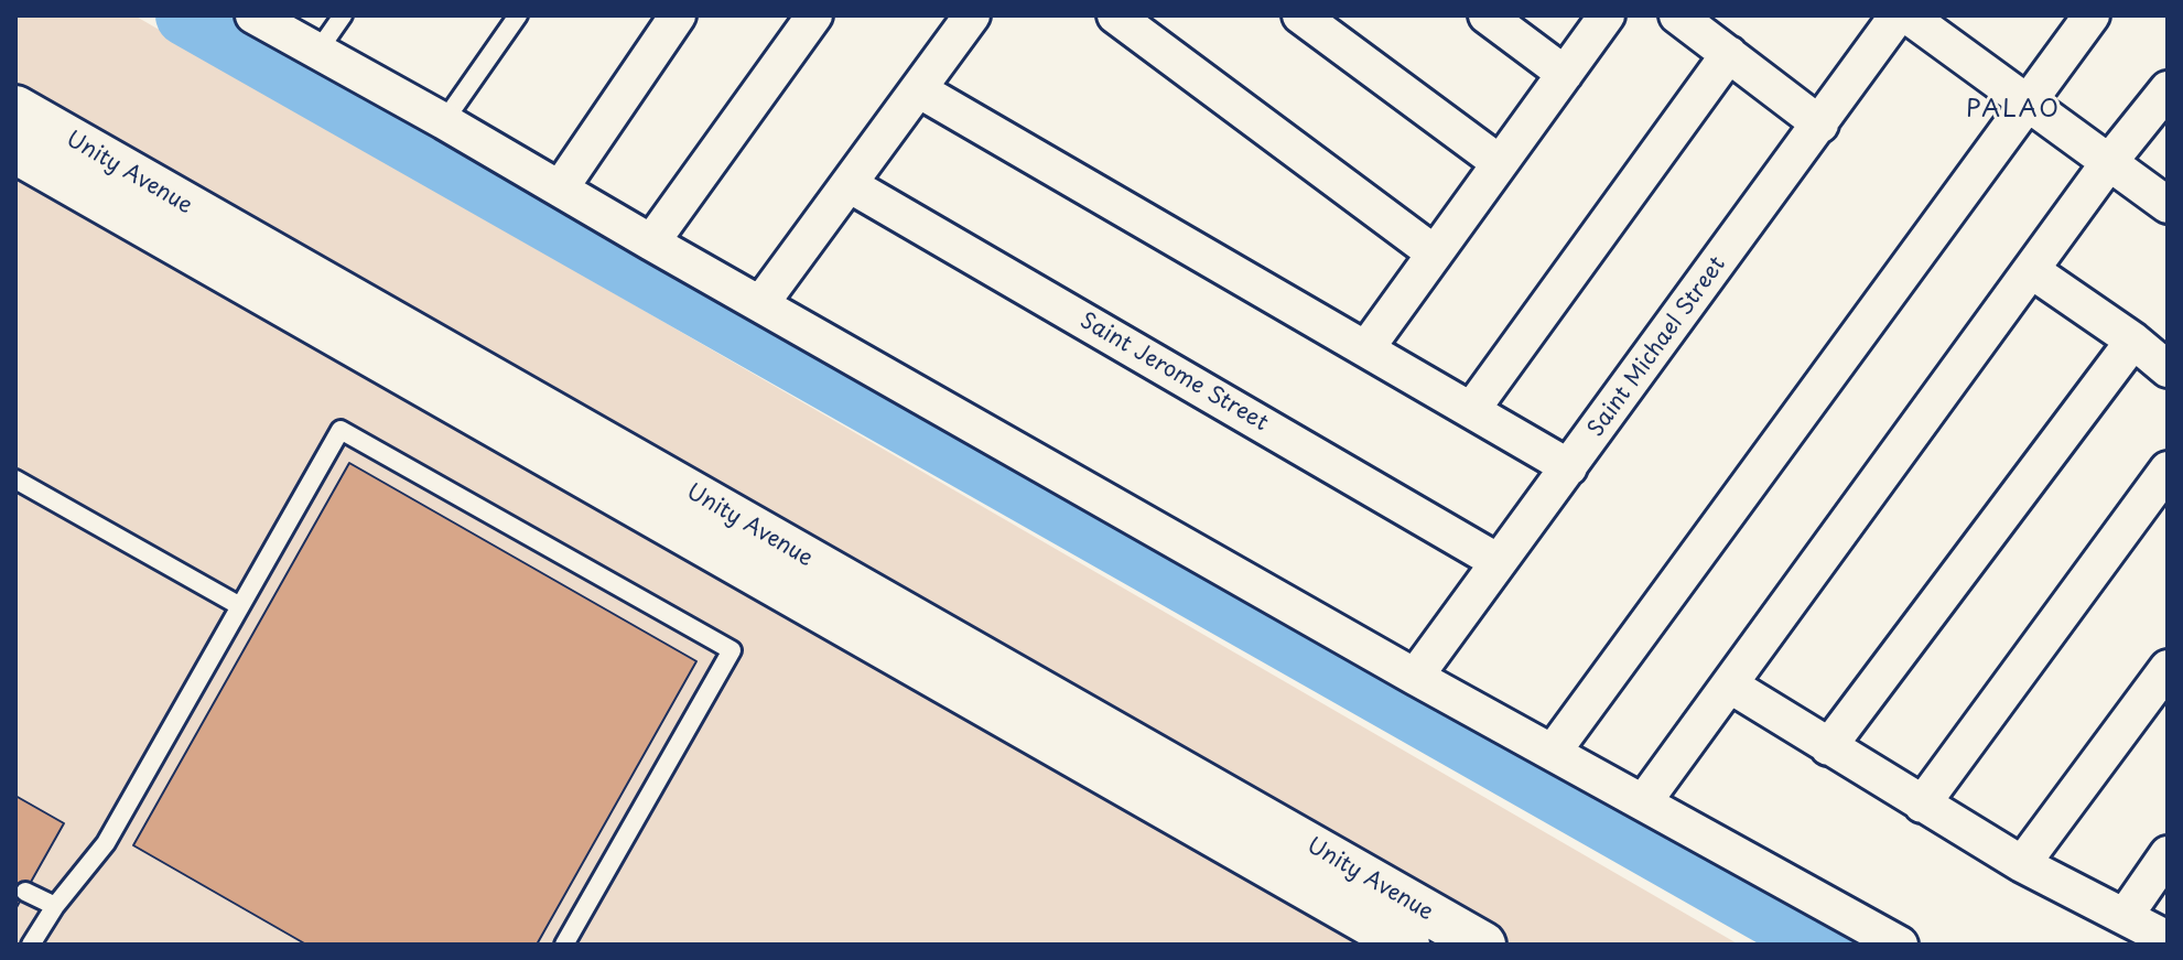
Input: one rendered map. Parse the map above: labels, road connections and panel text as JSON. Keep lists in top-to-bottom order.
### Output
{
  "streets": {
    "street": ["Unity Avenue", "Saint Michael Street", "Saint Jerome Street"]
  },
  "crossings": [
    ["Saint Michael Street", "Saint Jerome Street"]
  ],
  "districts": ["PALAO"]
}
